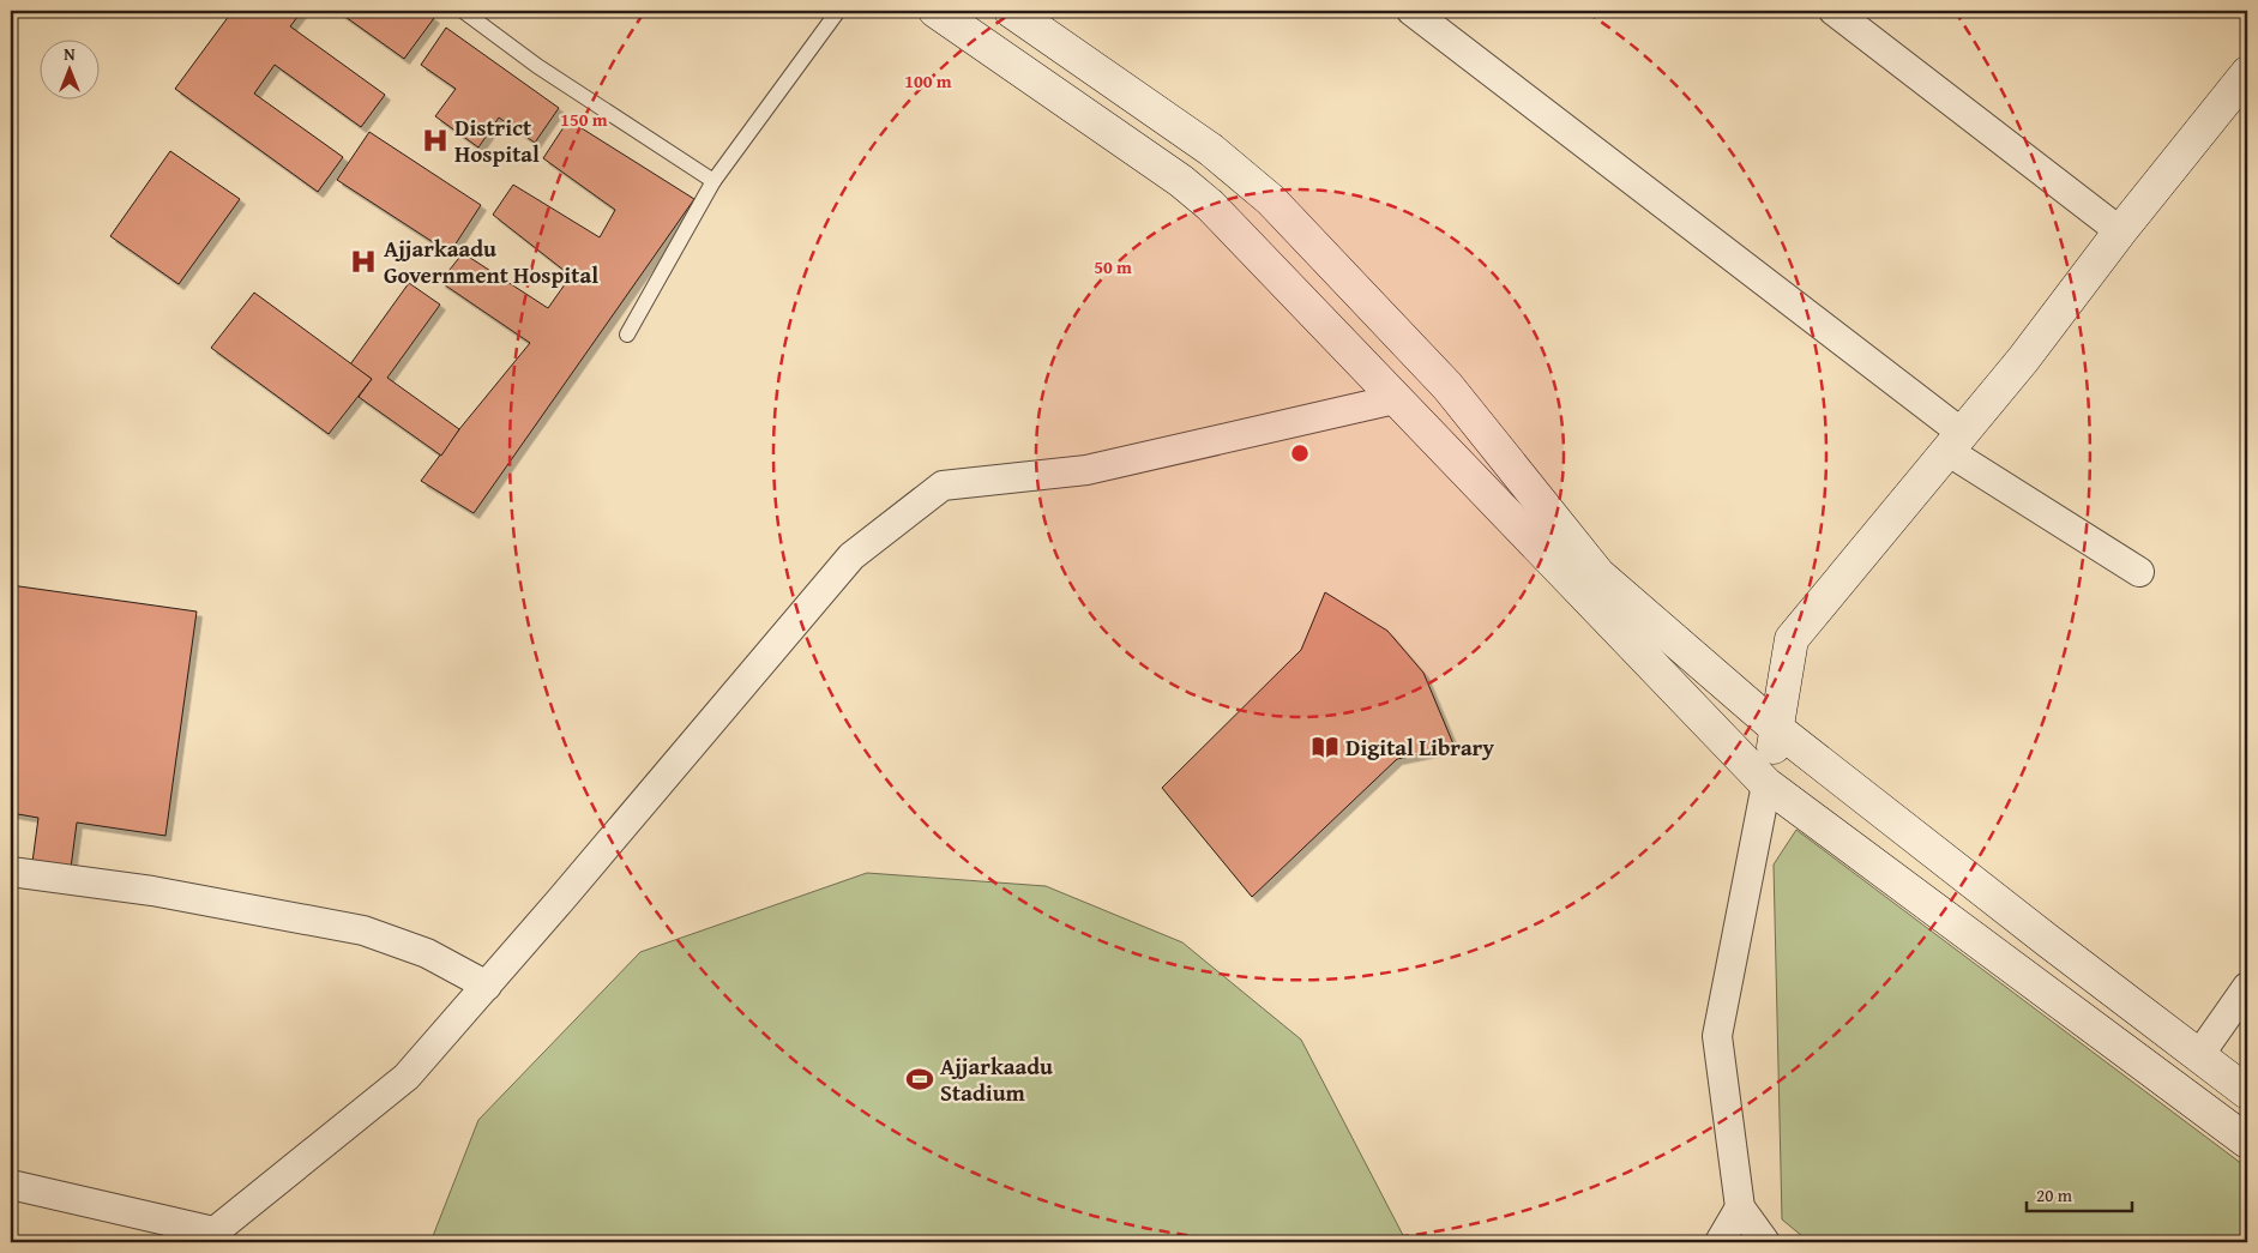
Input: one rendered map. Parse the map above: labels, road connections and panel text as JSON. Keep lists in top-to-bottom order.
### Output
{
  "places": {
    "hospital": ["District Hospital", "Ajjarkaadu Government Hospital"],
    "library": ["Digital Library"],
    "sports": ["Ajjarkaadu Stadium"]
  },
  "scale_bar": "20 m",
  "north": "top",
  "rings": ["100 m", "150 m", "50 m"]
}
